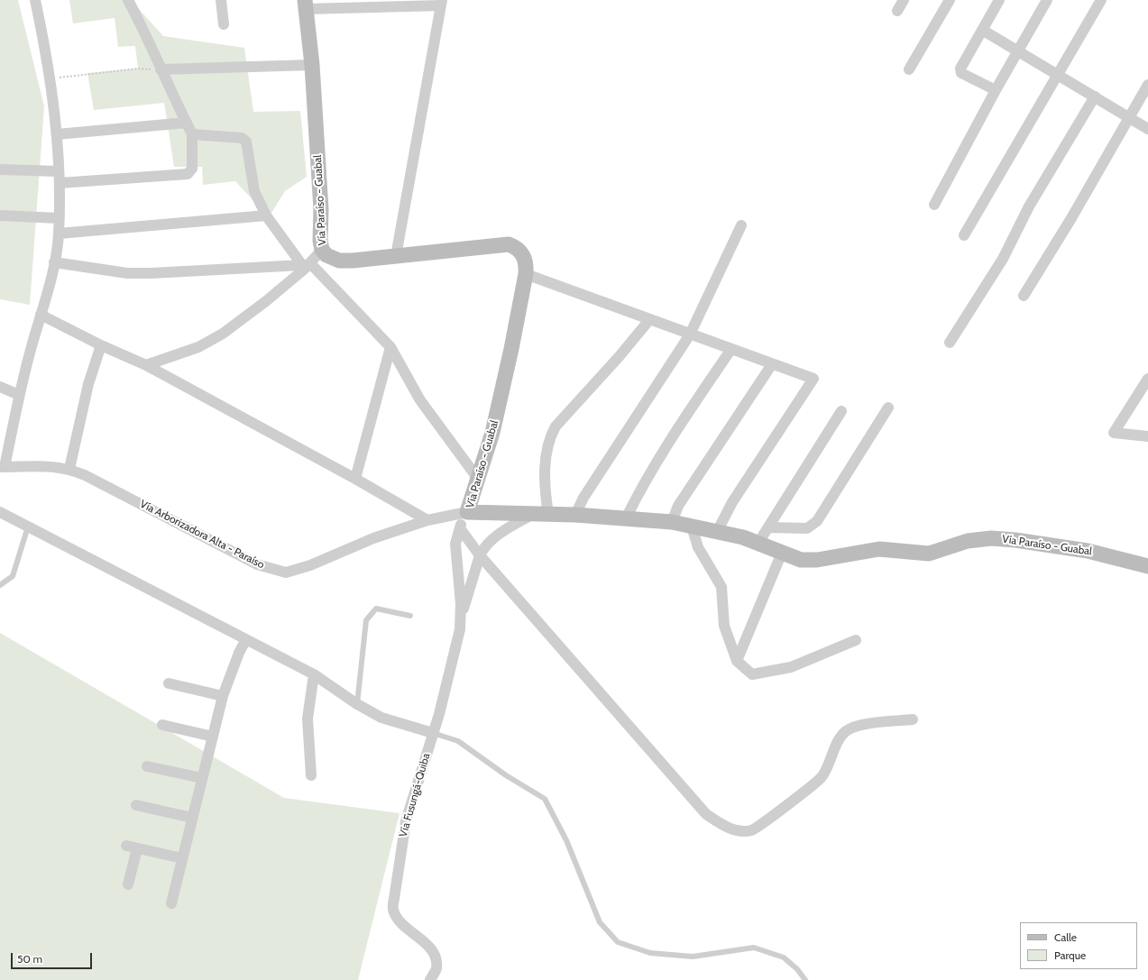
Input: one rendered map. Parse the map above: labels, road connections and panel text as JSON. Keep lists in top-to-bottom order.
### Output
{
  "streets": {
    "street": ["Vía Paraíso - Guabal", "Vía Arborizadora Alta - Paraíso", "Vía Fusungá-Quiba"]
  },
  "crossings": [
    ["Vía Paraíso - Guabal", "Vía Arborizadora Alta - Paraíso"]
  ],
  "legend": ["Calle", "Parque"],
  "scale_bar": "50 m"
}
